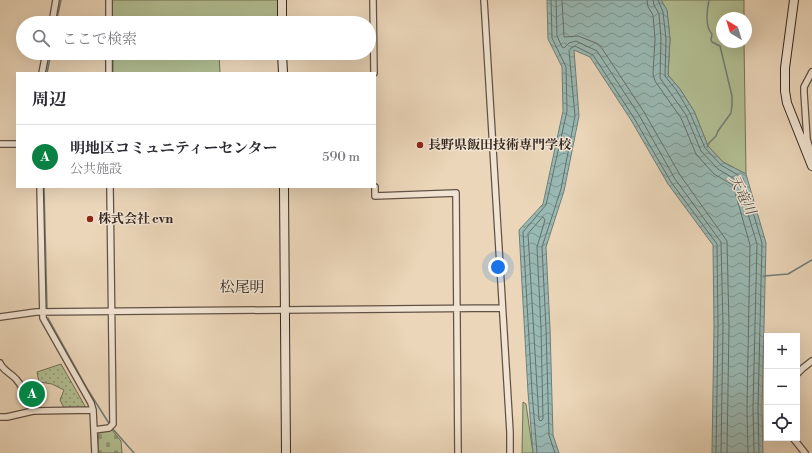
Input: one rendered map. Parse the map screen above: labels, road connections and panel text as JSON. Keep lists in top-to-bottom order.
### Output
{
  "districts": ["松尾明"],
  "water": ["天竜川"],
  "places": ["長野県飯田技術専門学校", "株式会社 cvn"],
  "north": "top left",
  "page": {
    "search": "ここで検索",
    "heading": "周辺",
    "list": [
      {
        "mark": "A",
        "name": "明地区コミュニティーセンター",
        "note": "公共施設",
        "value": "590 m"
      }
    ],
    "map_buttons": ["+", "−"],
    "pins": "A"
  }
}
